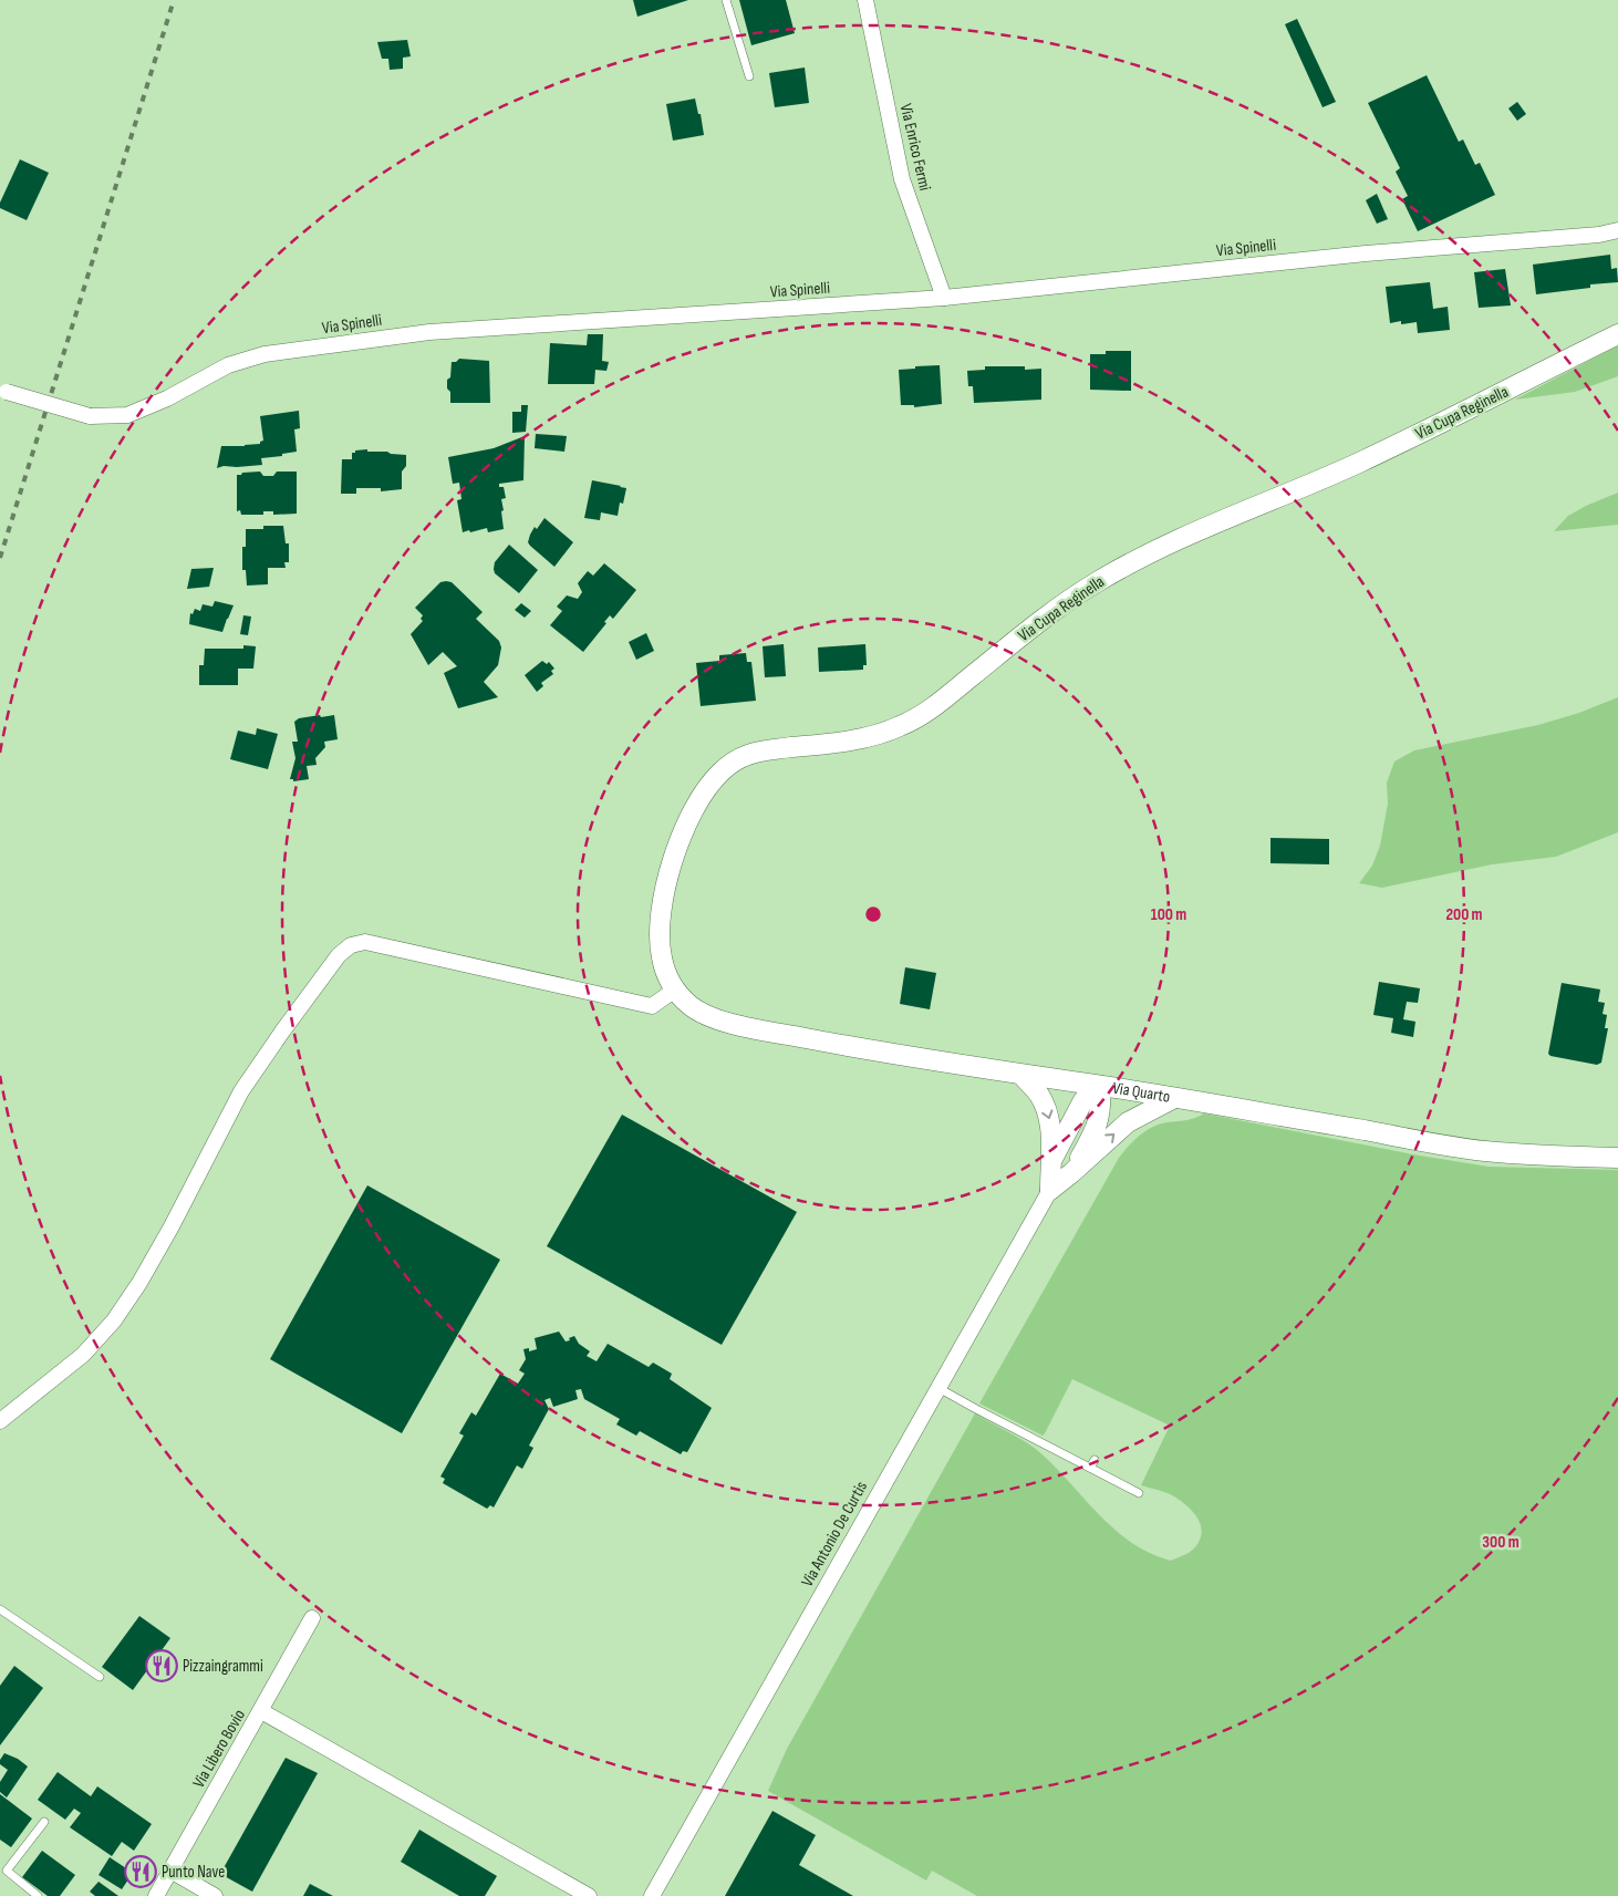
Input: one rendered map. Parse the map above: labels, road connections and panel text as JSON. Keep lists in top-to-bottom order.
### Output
{
  "streets": {
    "street": [
      "Via Enrico Fermi",
      "Via Spinelli",
      "Via Cupa Reginella",
      "Via Quarto",
      "Via Antonio De Curtis",
      "Via Libero Bovio"
    ]
  },
  "crossings": [
    ["Via Enrico Fermi", "Via Spinelli"],
    ["Via Cupa Reginella", "Via Quarto"]
  ],
  "places": {
    "restaurant": ["Pizzaingrammi", "Punto Nave"]
  },
  "rings": ["100 m", "200 m", "300 m"]
}
